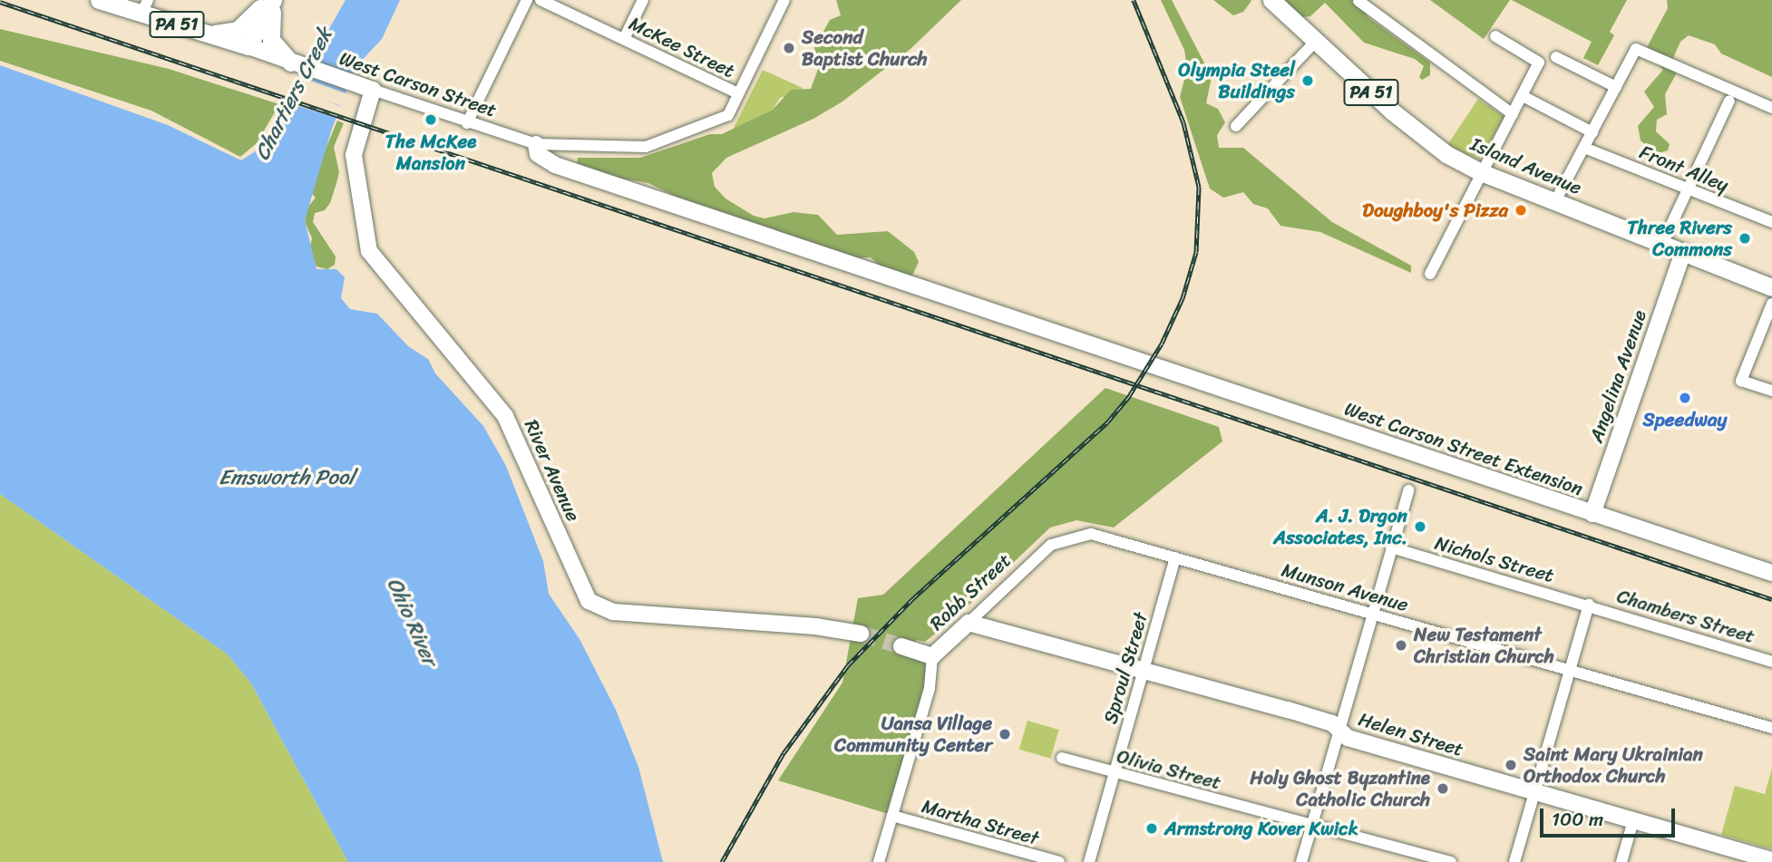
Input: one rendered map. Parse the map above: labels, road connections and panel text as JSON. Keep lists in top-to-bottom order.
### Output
{
  "streets": {
    "main road": ["PA 51", "West Carson Street", "Island Avenue"],
    "street": [
      "McKee Street",
      "Front Alley",
      "Angelina Avenue",
      "West Carson Street Extension",
      "River Avenue",
      "Nichols Street",
      "Munson Avenue",
      "Robb Street",
      "Chambers Street",
      "Sproul Street",
      "Helen Street",
      "Olivia Street",
      "Martha Street"
    ]
  },
  "crossings": [
    ["McKee Street", "West Carson Street"],
    ["West Carson Street", "West Carson Street Extension"],
    ["West Carson Street", "River Avenue"],
    ["Island Avenue", "Angelina Avenue"],
    ["Angelina Avenue", "West Carson Street Extension"],
    ["Nichols Street", "Chambers Street"],
    ["Munson Avenue", "Robb Street"],
    ["Munson Avenue", "Sproul Street"],
    ["Robb Street", "Helen Street"],
    ["Robb Street", "Martha Street"],
    ["Sproul Street", "Helen Street"],
    ["Sproul Street", "Olivia Street"]
  ],
  "water": ["Chartiers Creek", "Emsworth Pool", "Ohio River"],
  "places": [
    "Second Baptist Church",
    "Olympia Steel Buildings",
    "The McKee Mansion",
    "Doughboy's Pizza",
    "Three Rivers Commons",
    "Speedway",
    "A. J. Drgon Associates, Inc.",
    "New Testament Christian Church",
    "Uansa Village Community Center",
    "Saint Mary Ukrainian Orthodox Church",
    "Holy Ghost Byzantine Catholic Church",
    "Armstrong Kover Kwick"
  ],
  "scale_bar": "100 m"
}
